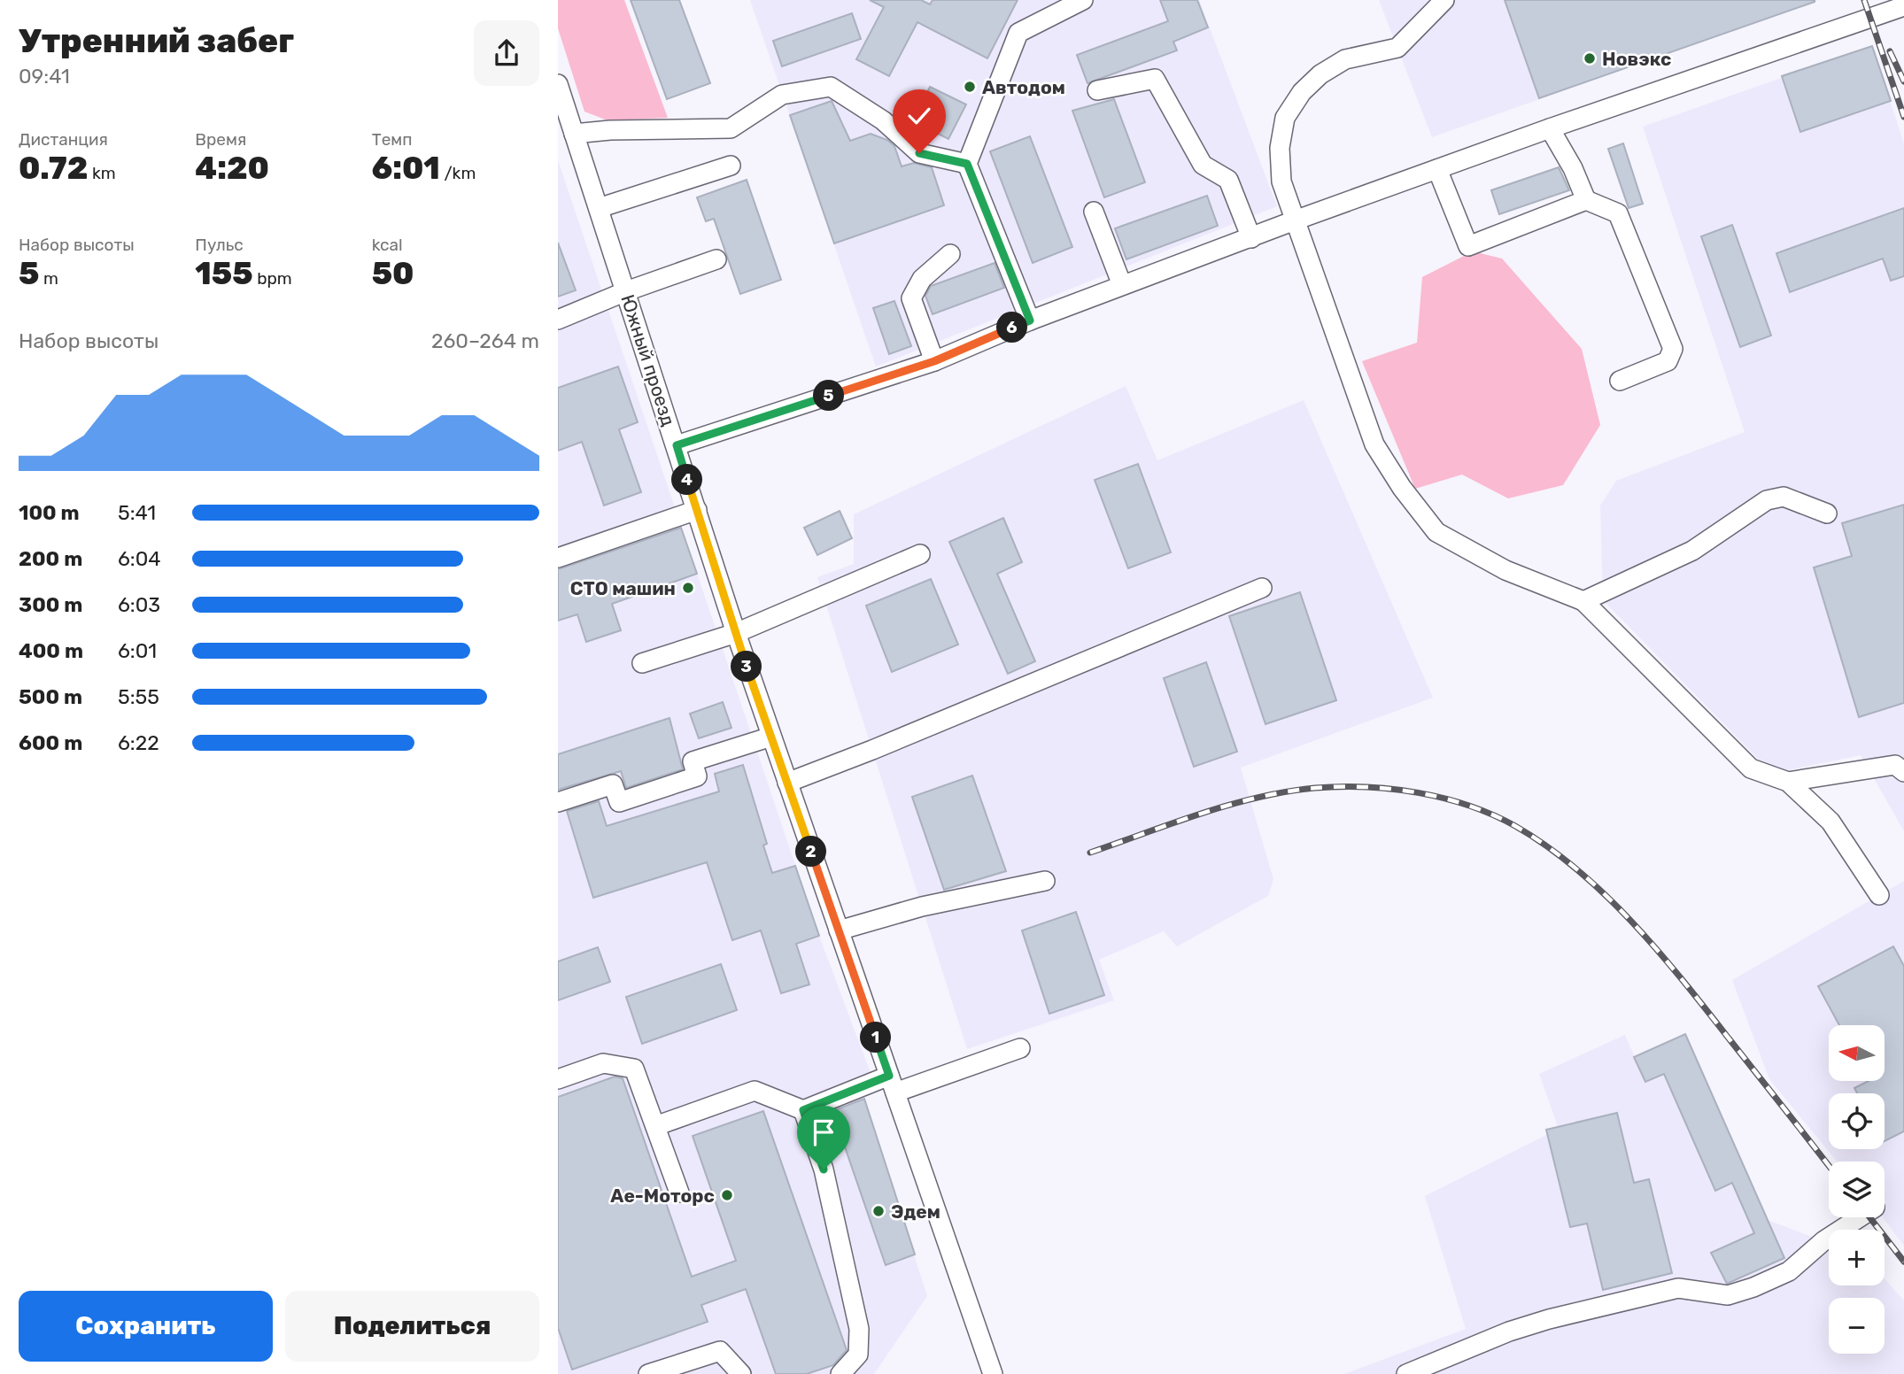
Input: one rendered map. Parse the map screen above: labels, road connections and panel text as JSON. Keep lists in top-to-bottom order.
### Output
{
  "streets": {
    "street": ["Южный проезд"]
  },
  "places": [
    "Новэкс",
    "Автодом",
    "СТО машин",
    "Ае-Моторс",
    "Эдем"
  ],
  "north": "left",
  "page": {
    "heading": ["Утренний забег", "09:41"],
    "stats": [
      ["Дистанция", "0.72 km"],
      ["Время", "4:20"],
      ["Темп", "6:01 /km"],
      ["Набор высоты", "5 m"],
      ["Пульс", "155 bpm"],
      ["kcal", "50"]
    ],
    "pins": [
      "6",
      "5",
      "4",
      "3",
      "2",
      "1"
    ],
    "chart": ["Набор высоты", "260–264 m"],
    "list": [
      {
        "name": "100 m",
        "note": "5:41"
      },
      {
        "name": "200 m",
        "note": "6:04"
      },
      {
        "name": "300 m",
        "note": "6:03"
      },
      {
        "name": "400 m",
        "note": "6:01"
      },
      {
        "name": "500 m",
        "note": "5:55"
      },
      {
        "name": "600 m",
        "note": "6:22"
      }
    ],
    "map_buttons": ["+", "−"],
    "buttons": ["Сохранить", "Поделиться"]
  }
}
